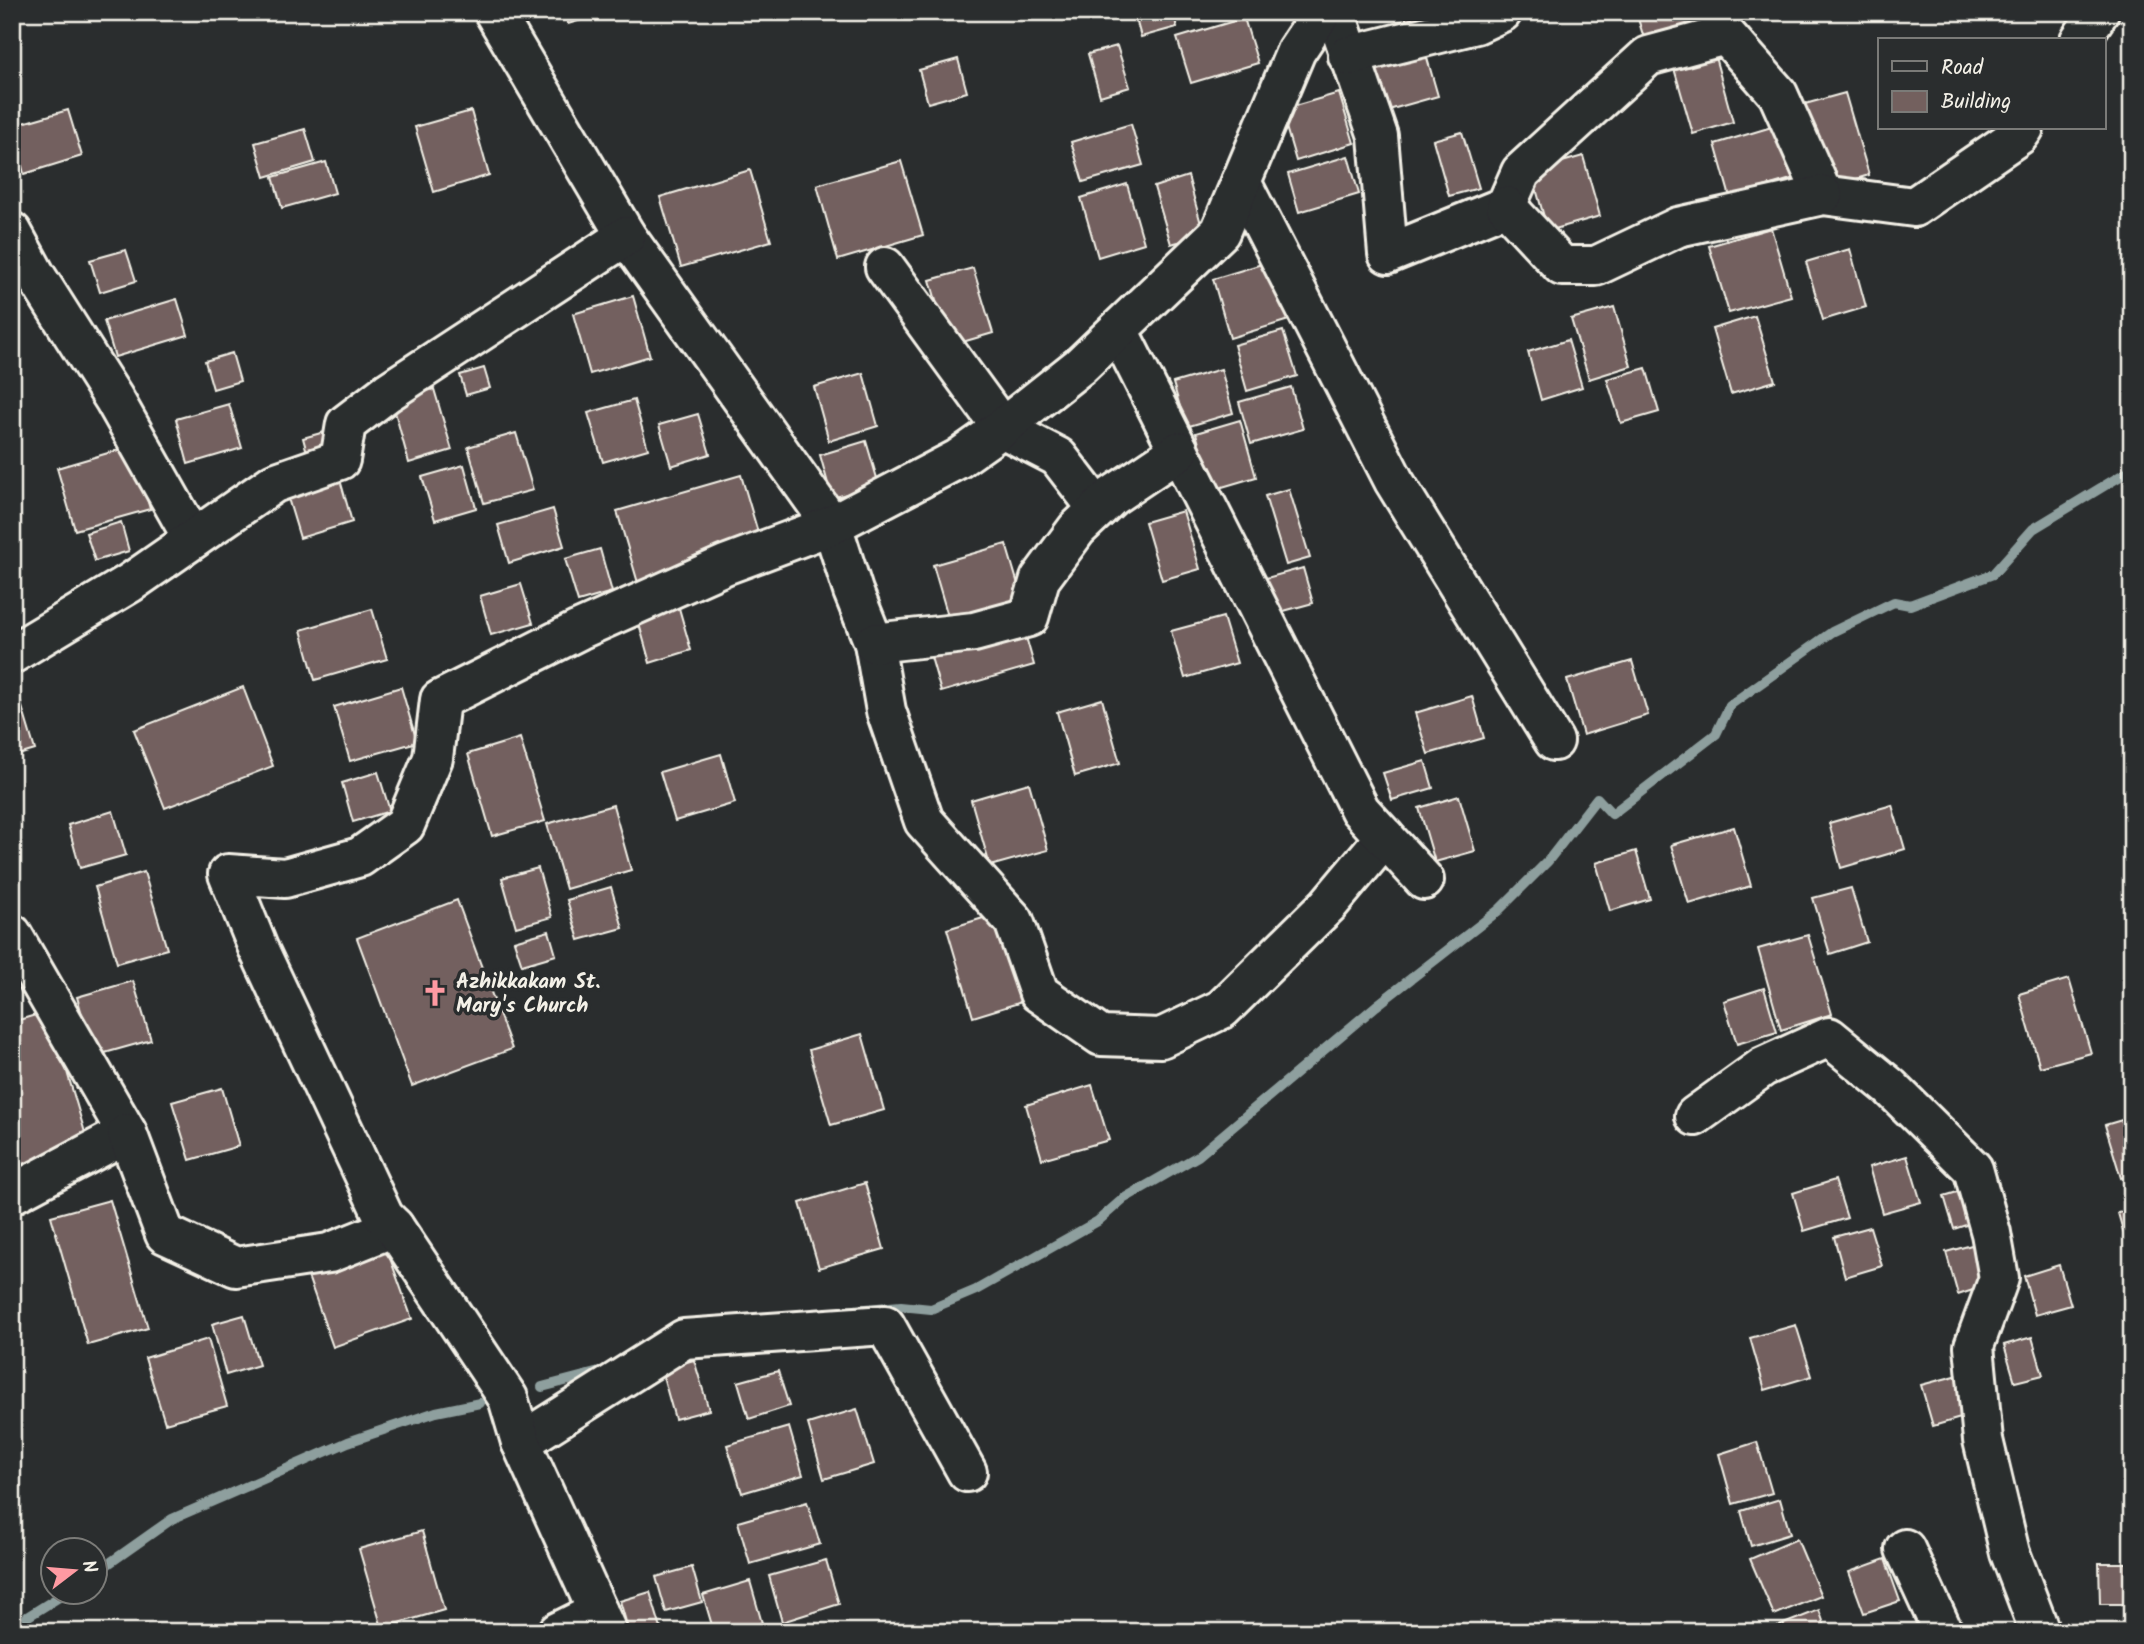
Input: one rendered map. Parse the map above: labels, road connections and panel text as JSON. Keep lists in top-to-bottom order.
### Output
{
  "places": {
    "church": ["Azhikkakam St. Mary's Church"]
  },
  "legend": ["Road", "Building"],
  "north": "right"
}
